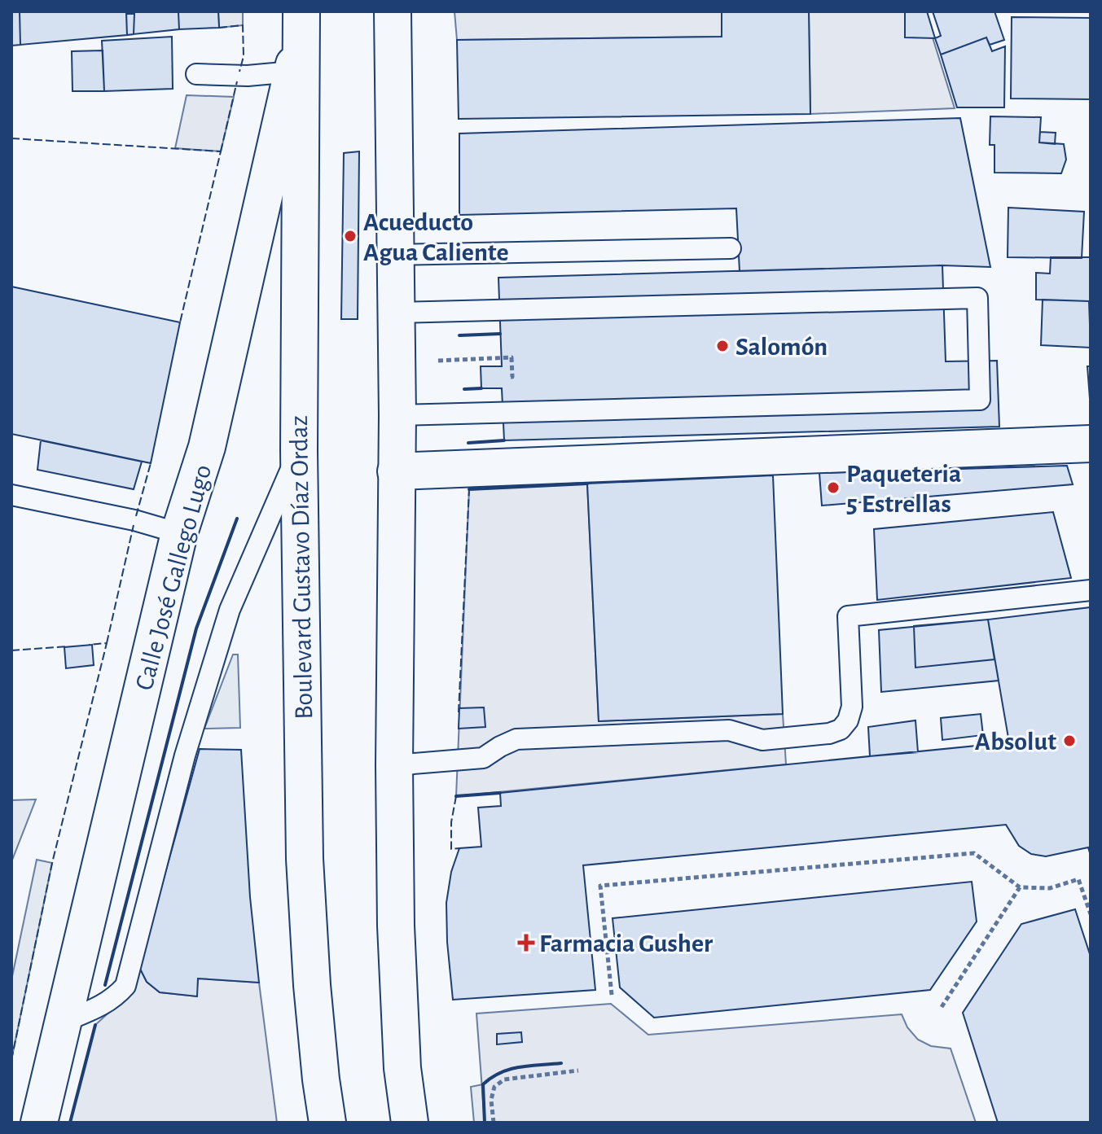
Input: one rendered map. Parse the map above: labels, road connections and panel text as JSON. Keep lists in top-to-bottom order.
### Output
{
  "streets": {
    "main road": ["Boulevard Gustavo Díaz Ordaz", "Calle José Gallego Lugo"]
  },
  "crossings": [
    ["Boulevard Gustavo Díaz Ordaz", "Calle José Gallego Lugo"]
  ],
  "places": {
    "other": [
      "Acueducto Agua Caliente",
      "Salomón",
      "Paqueteria 5 Estrellas",
      "Absolut"
    ],
    "health": ["Farmacia Gusher"]
  }
}
